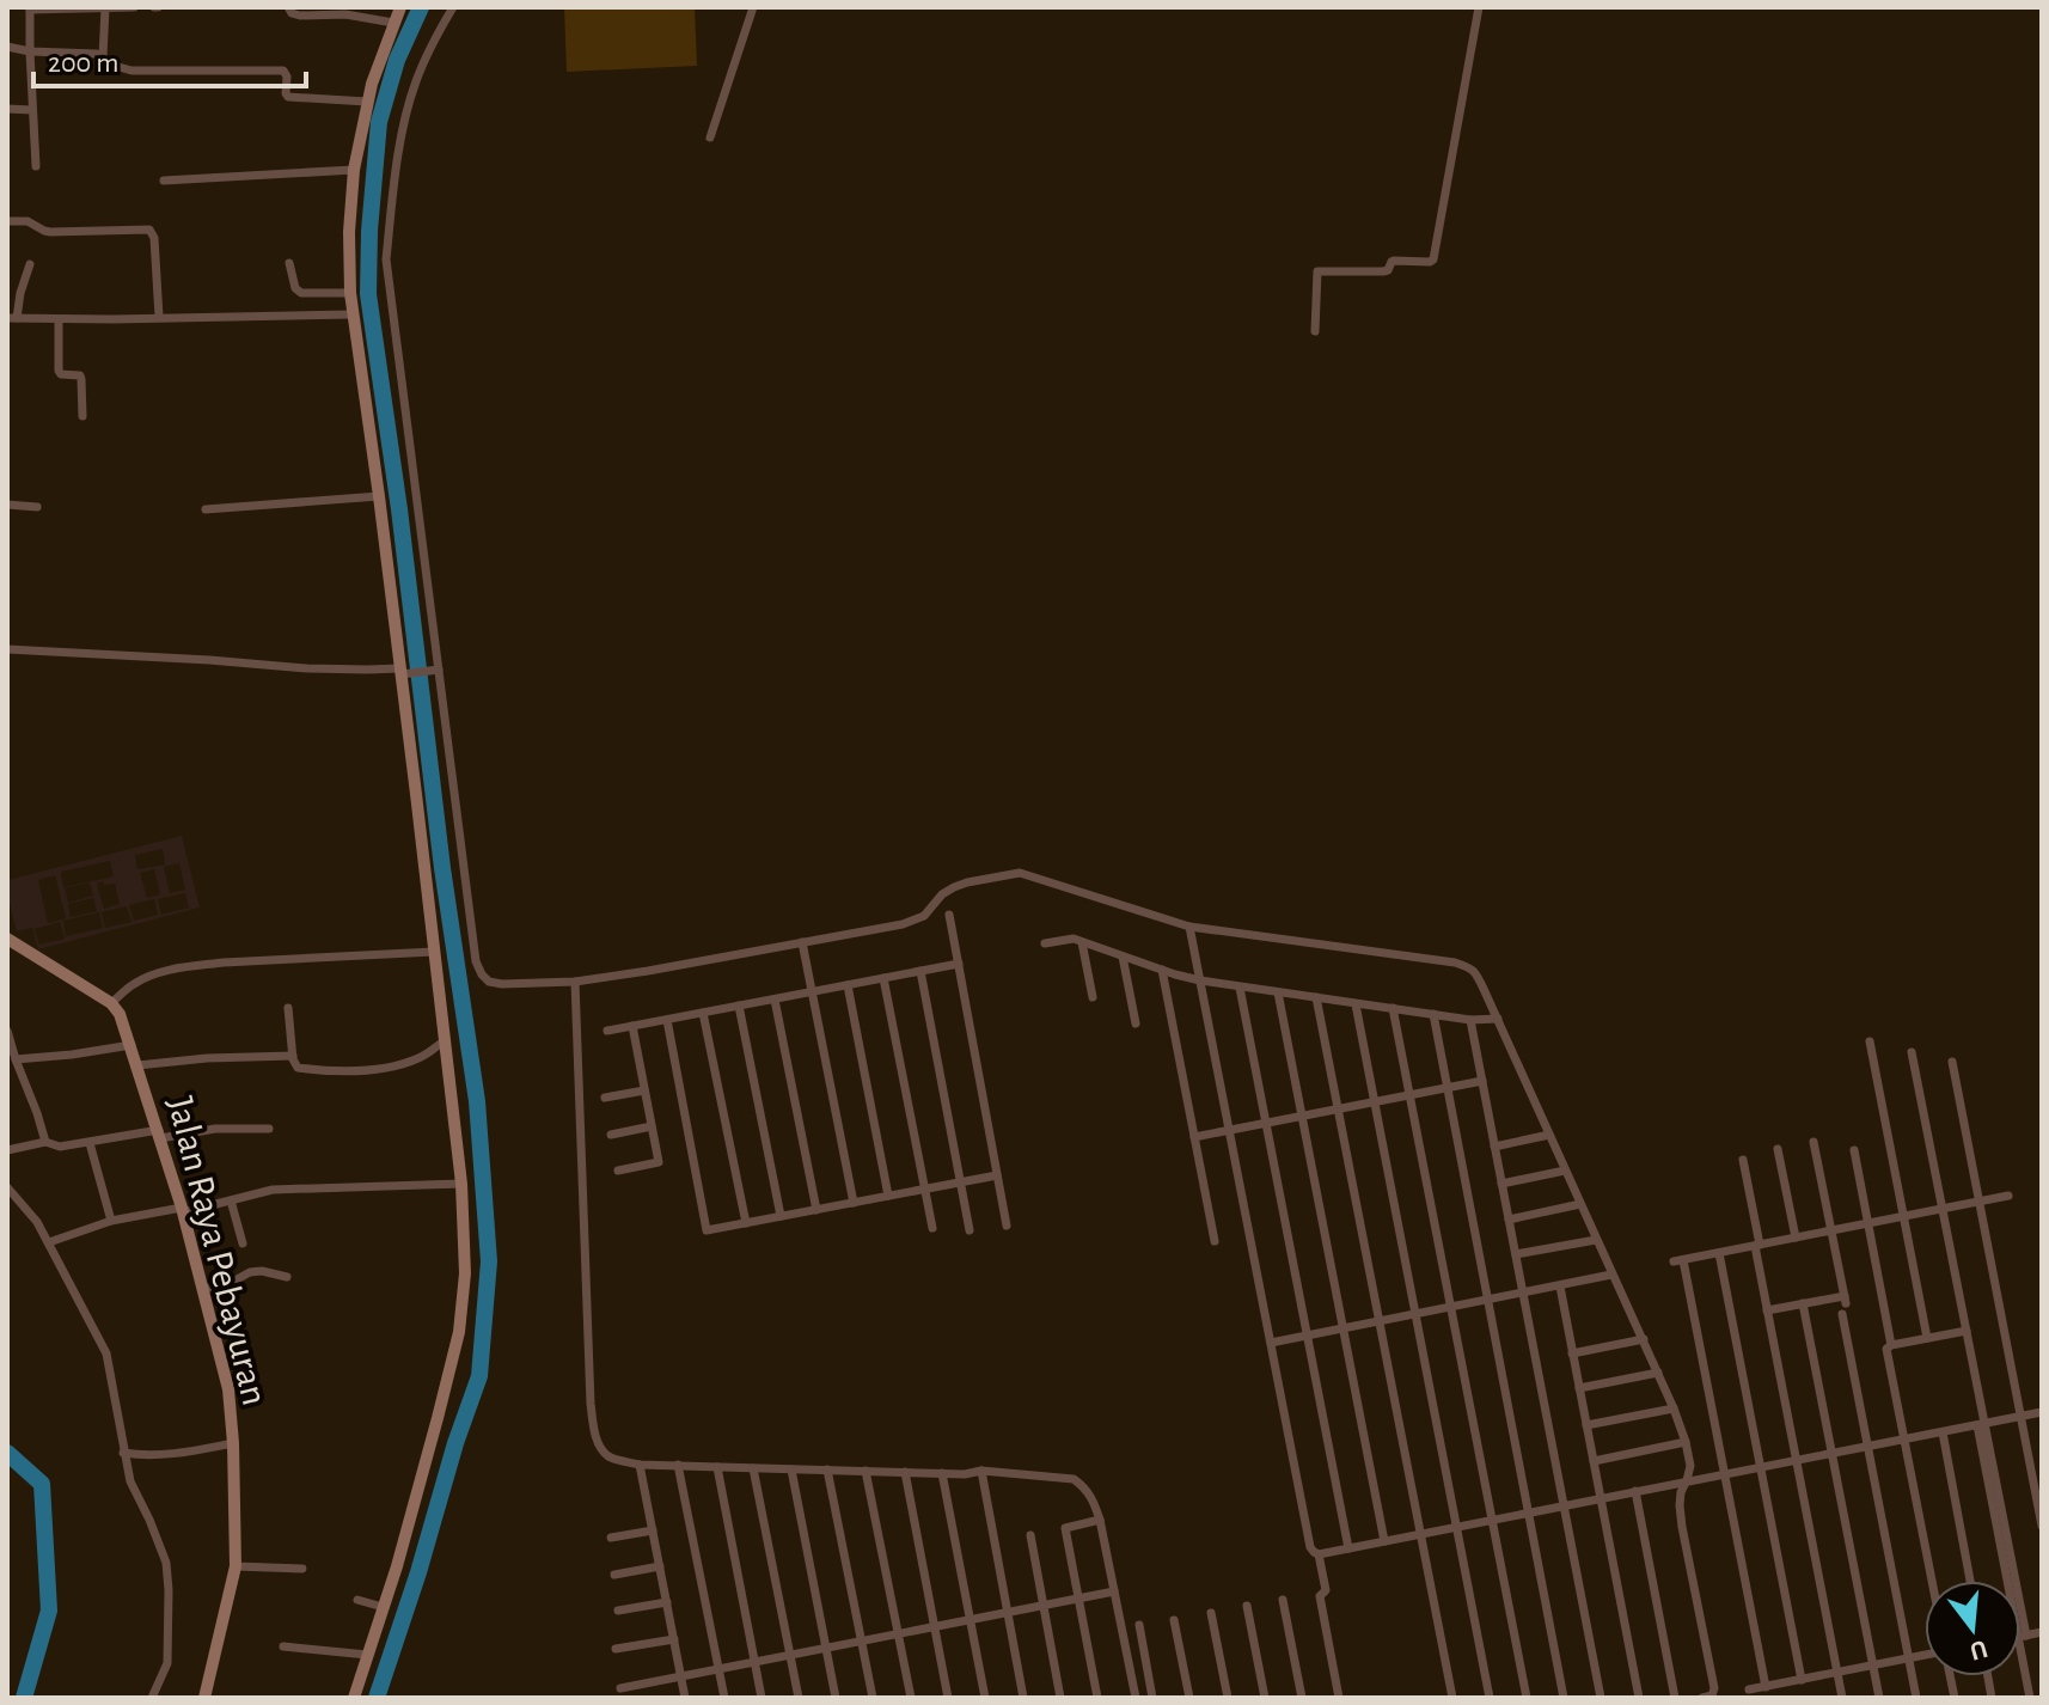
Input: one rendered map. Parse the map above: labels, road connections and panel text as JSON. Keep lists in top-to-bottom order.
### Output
{
  "streets": {
    "street": ["Jalan Raya Pebayuran"]
  },
  "scale_bar": "200 m",
  "north": "bottom"
}
